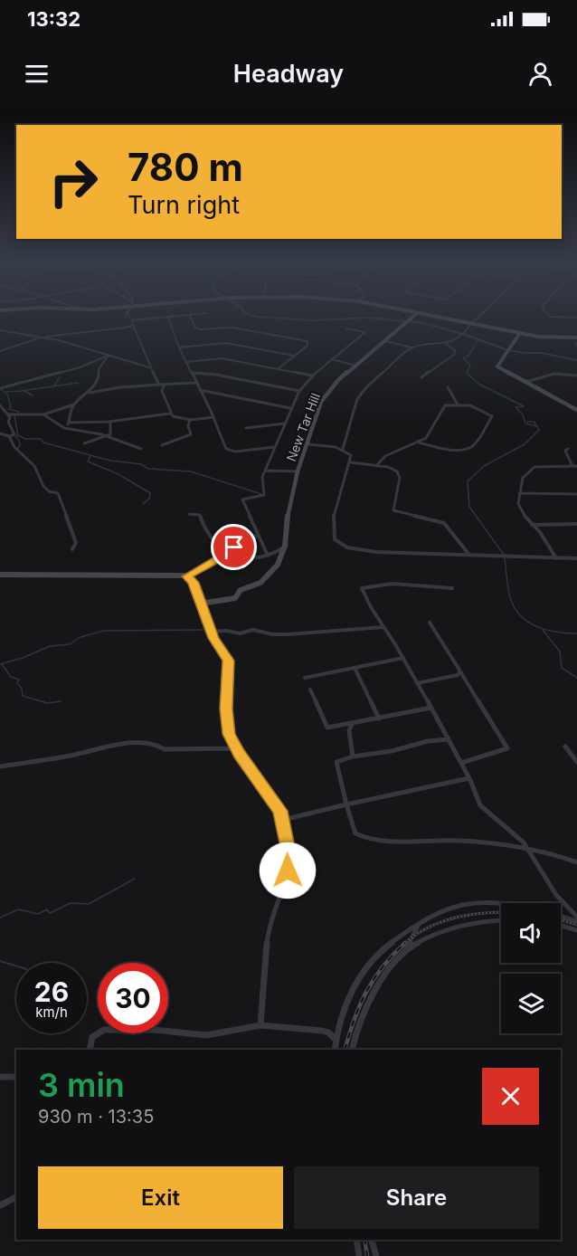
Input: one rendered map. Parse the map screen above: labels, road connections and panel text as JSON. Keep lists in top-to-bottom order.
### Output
{
  "streets": {
    "street": ["New Tar Hill"]
  },
  "page": {
    "status": "13:32",
    "header": "Headway",
    "turn": ["780 m", "Turn right"],
    "speed": "26 km/h",
    "limit": "30",
    "heading": ["3 min", "930 m · 13:35"],
    "buttons": ["Exit", "Share"]
  }
}
